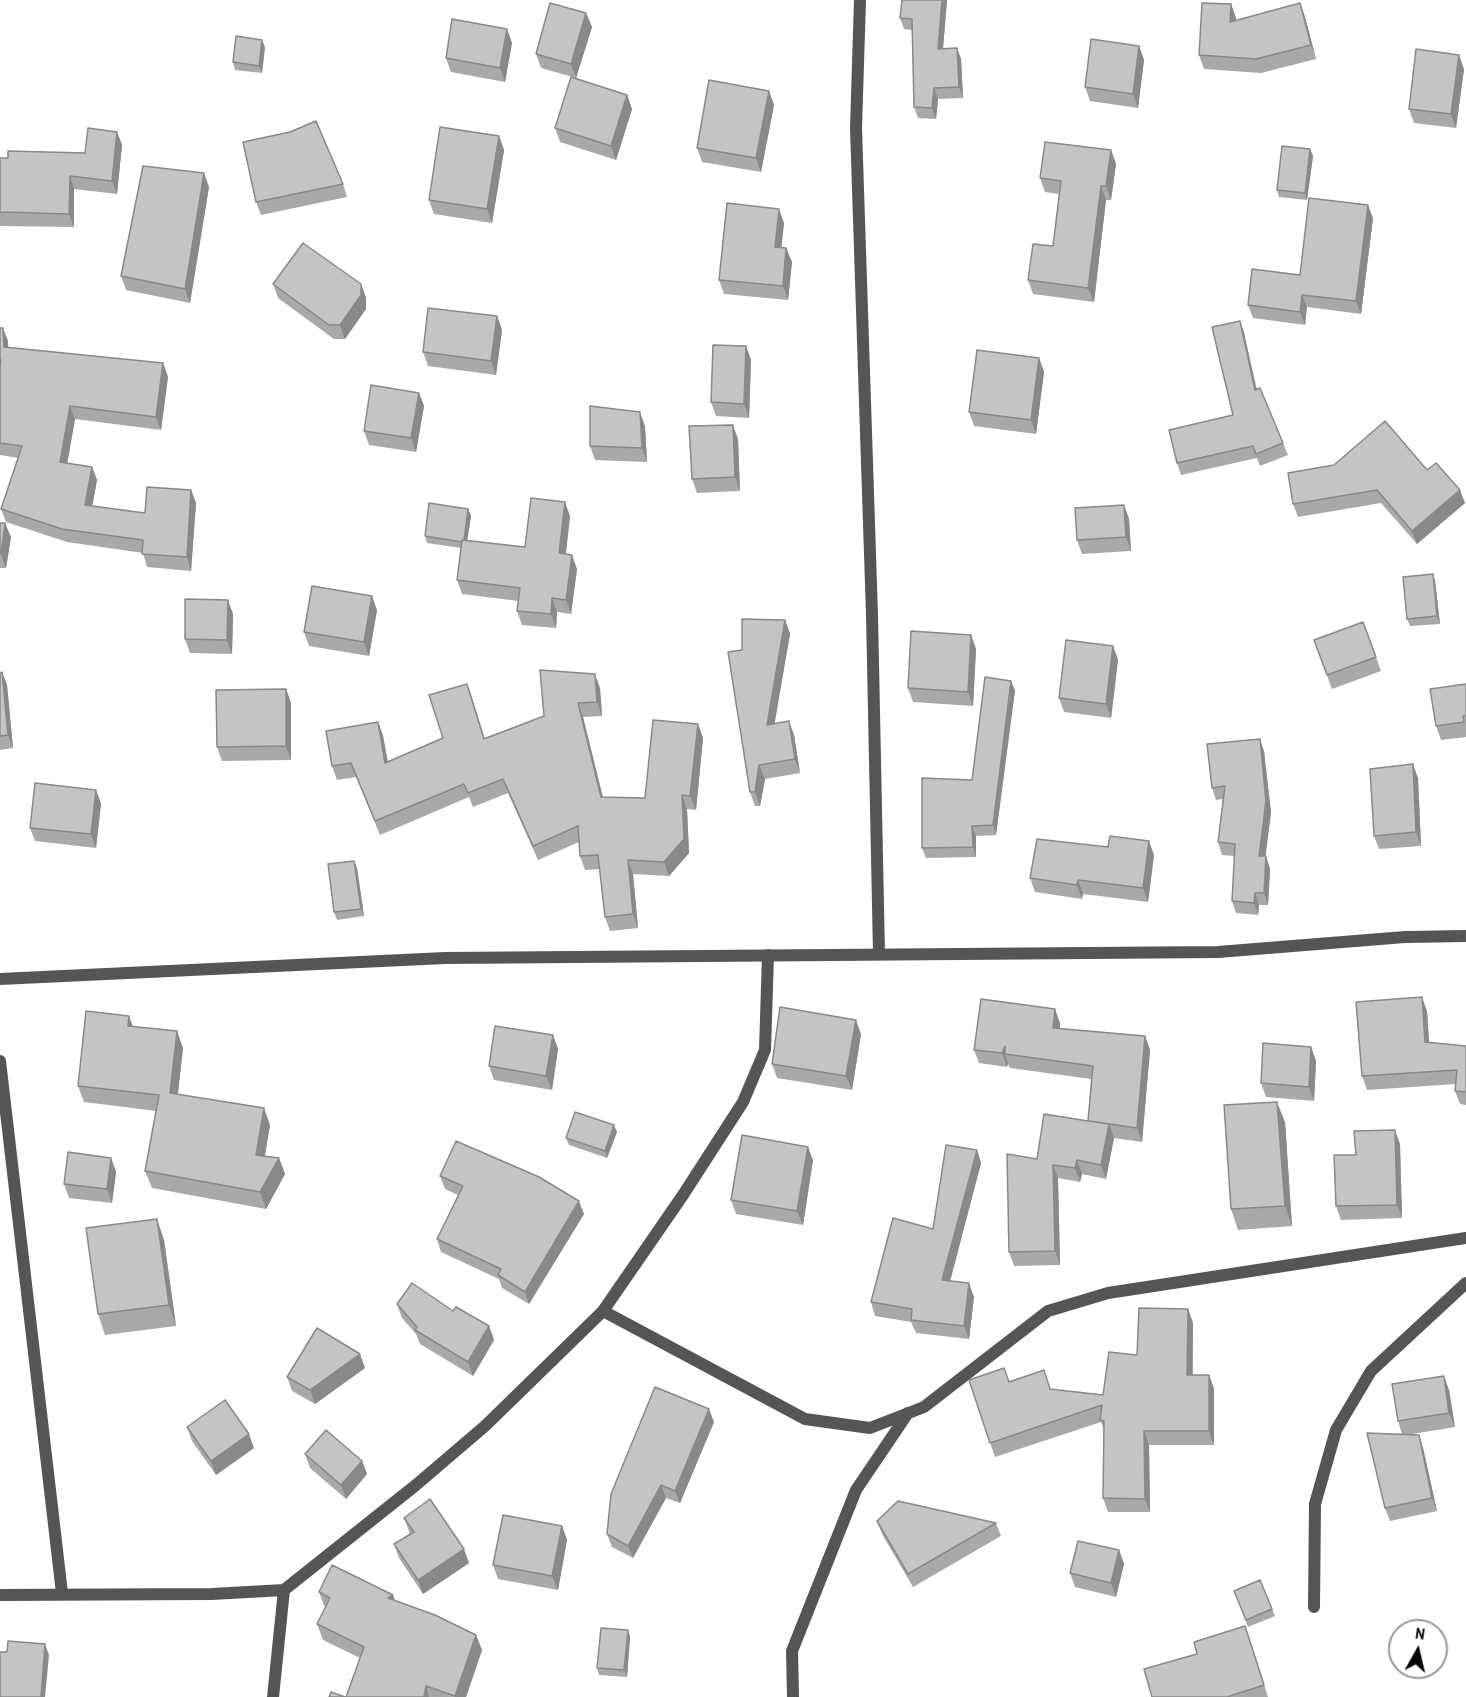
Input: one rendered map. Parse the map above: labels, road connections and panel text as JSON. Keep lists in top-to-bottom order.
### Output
{
  "north": "top"
}
